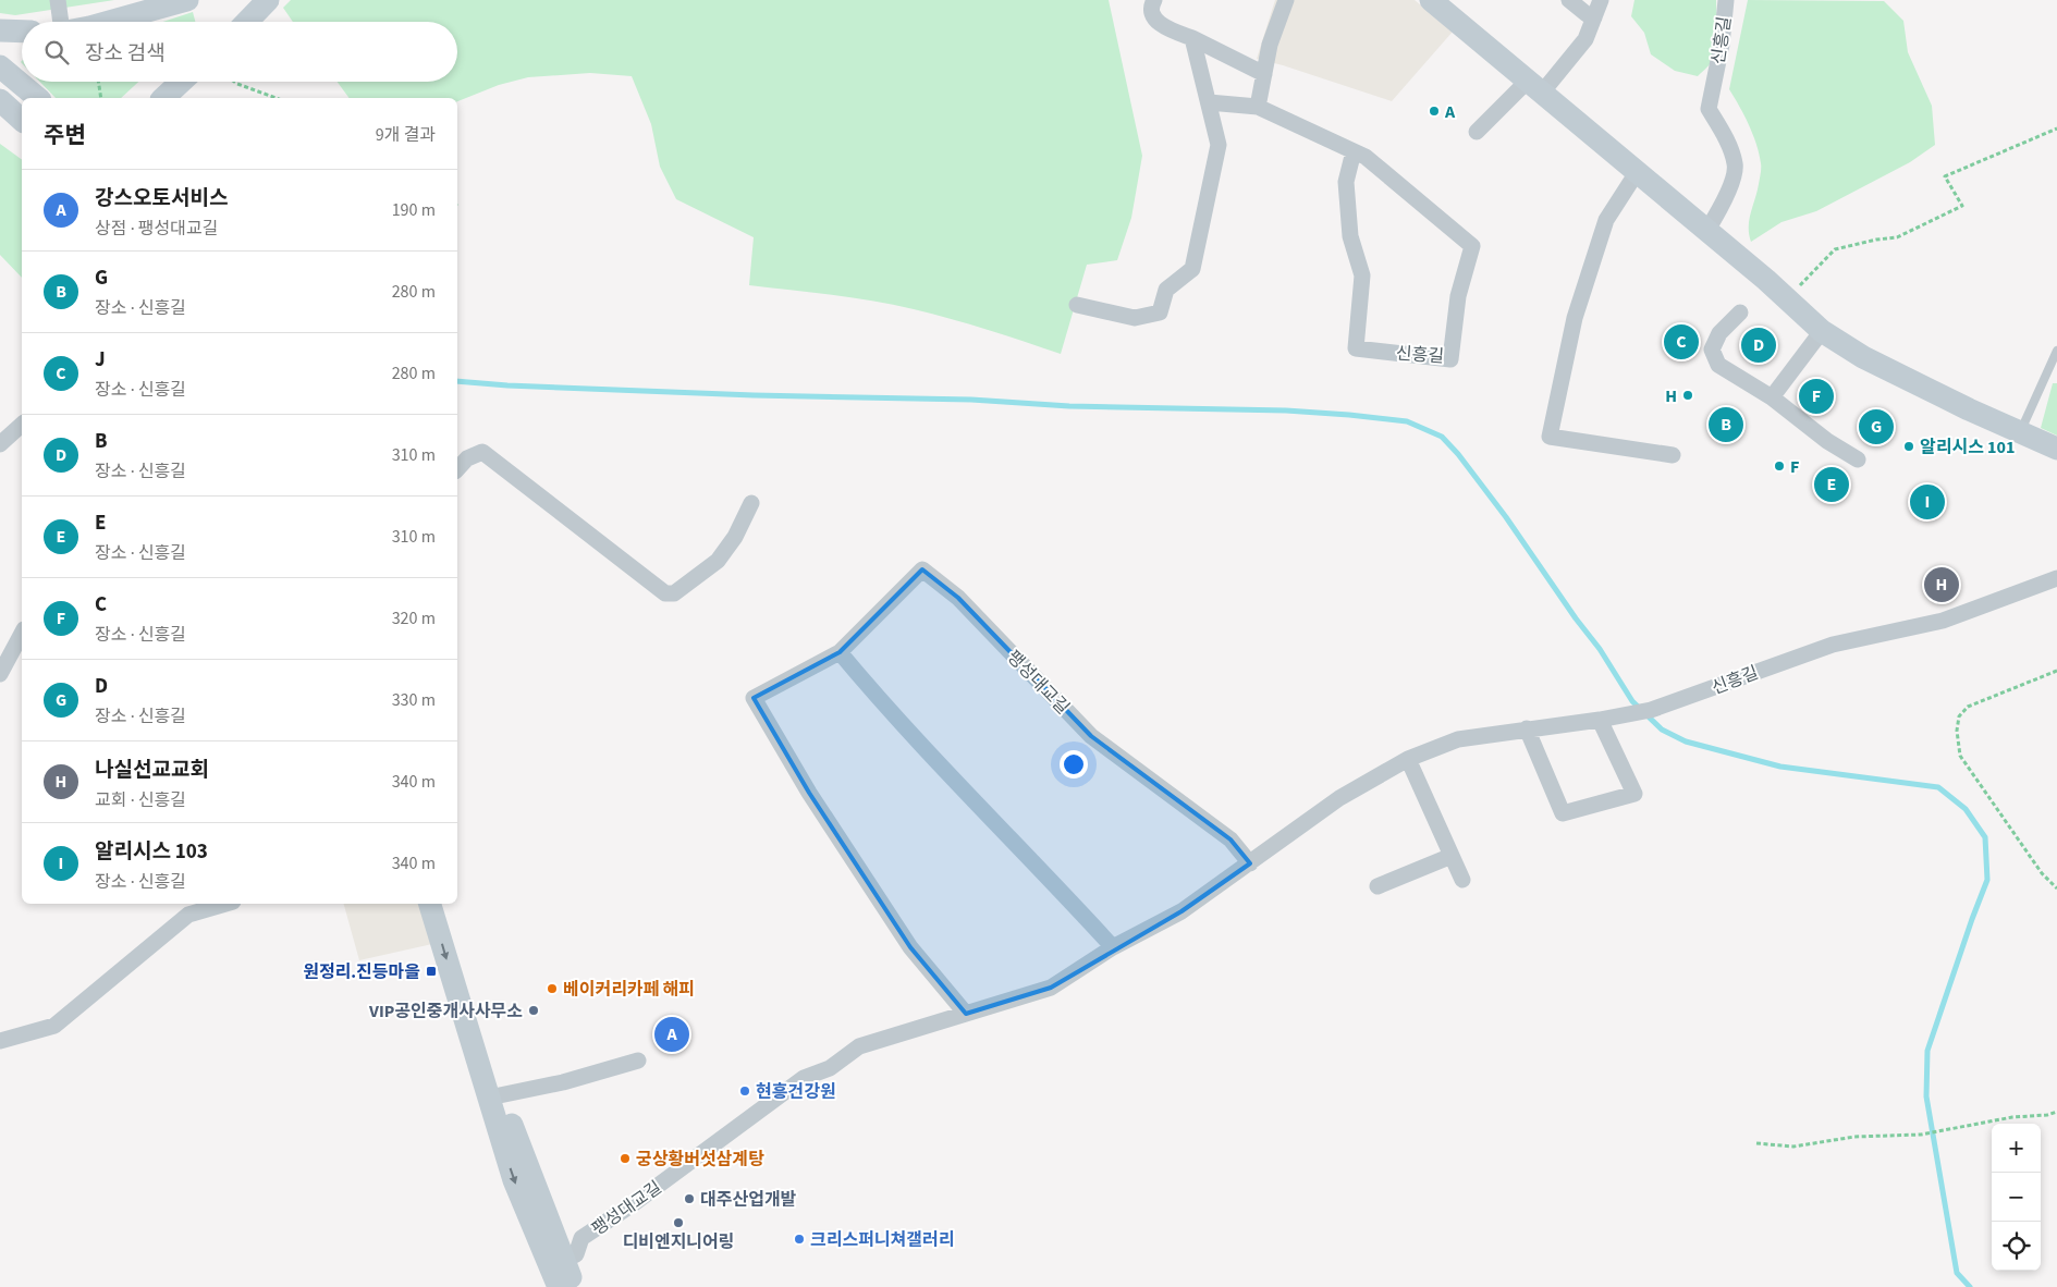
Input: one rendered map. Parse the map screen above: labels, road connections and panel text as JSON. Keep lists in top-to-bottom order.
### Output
{
  "streets": {
    "street": ["신흥길", "팽성대교길"]
  },
  "crossings": [
    ["신흥길", "팽성대교길"]
  ],
  "places": {
    "other": [
      "A",
      "H",
      "알리시스 101",
      "F",
      "베이커리카페 해피",
      "VIP공인중개사사무소",
      "현흥건강원",
      "궁상황버섯삼계탕",
      "대주산업개발",
      "디비엔지니어링",
      "크리스퍼니쳐갤러리"
    ],
    "transit": ["원정리.진등마을"]
  },
  "page": {
    "search": "장소 검색",
    "heading": ["주변", "9개 결과"],
    "list": [
      {
        "mark": "A",
        "name": "강스오토서비스",
        "note": "상점 · 팽성대교길",
        "value": "190 m"
      },
      {
        "mark": "B",
        "name": "G",
        "note": "장소 · 신흥길",
        "value": "280 m"
      },
      {
        "mark": "C",
        "name": "J",
        "note": "장소 · 신흥길",
        "value": "280 m"
      },
      {
        "mark": "D",
        "name": "B",
        "note": "장소 · 신흥길",
        "value": "310 m"
      },
      {
        "mark": "E",
        "name": "E",
        "note": "장소 · 신흥길",
        "value": "310 m"
      },
      {
        "mark": "F",
        "name": "C",
        "note": "장소 · 신흥길",
        "value": "320 m"
      },
      {
        "mark": "G",
        "name": "D",
        "note": "장소 · 신흥길",
        "value": "330 m"
      },
      {
        "mark": "H",
        "name": "나실선교교회",
        "note": "교회 · 신흥길",
        "value": "340 m"
      },
      {
        "mark": "I",
        "name": "알리시스 103",
        "note": "장소 · 신흥길",
        "value": "340 m"
      }
    ],
    "pins": [
      "C",
      "D",
      "F",
      "B",
      "G",
      "E",
      "I",
      "H",
      "A"
    ],
    "map_buttons": ["+", "−"]
  }
}
